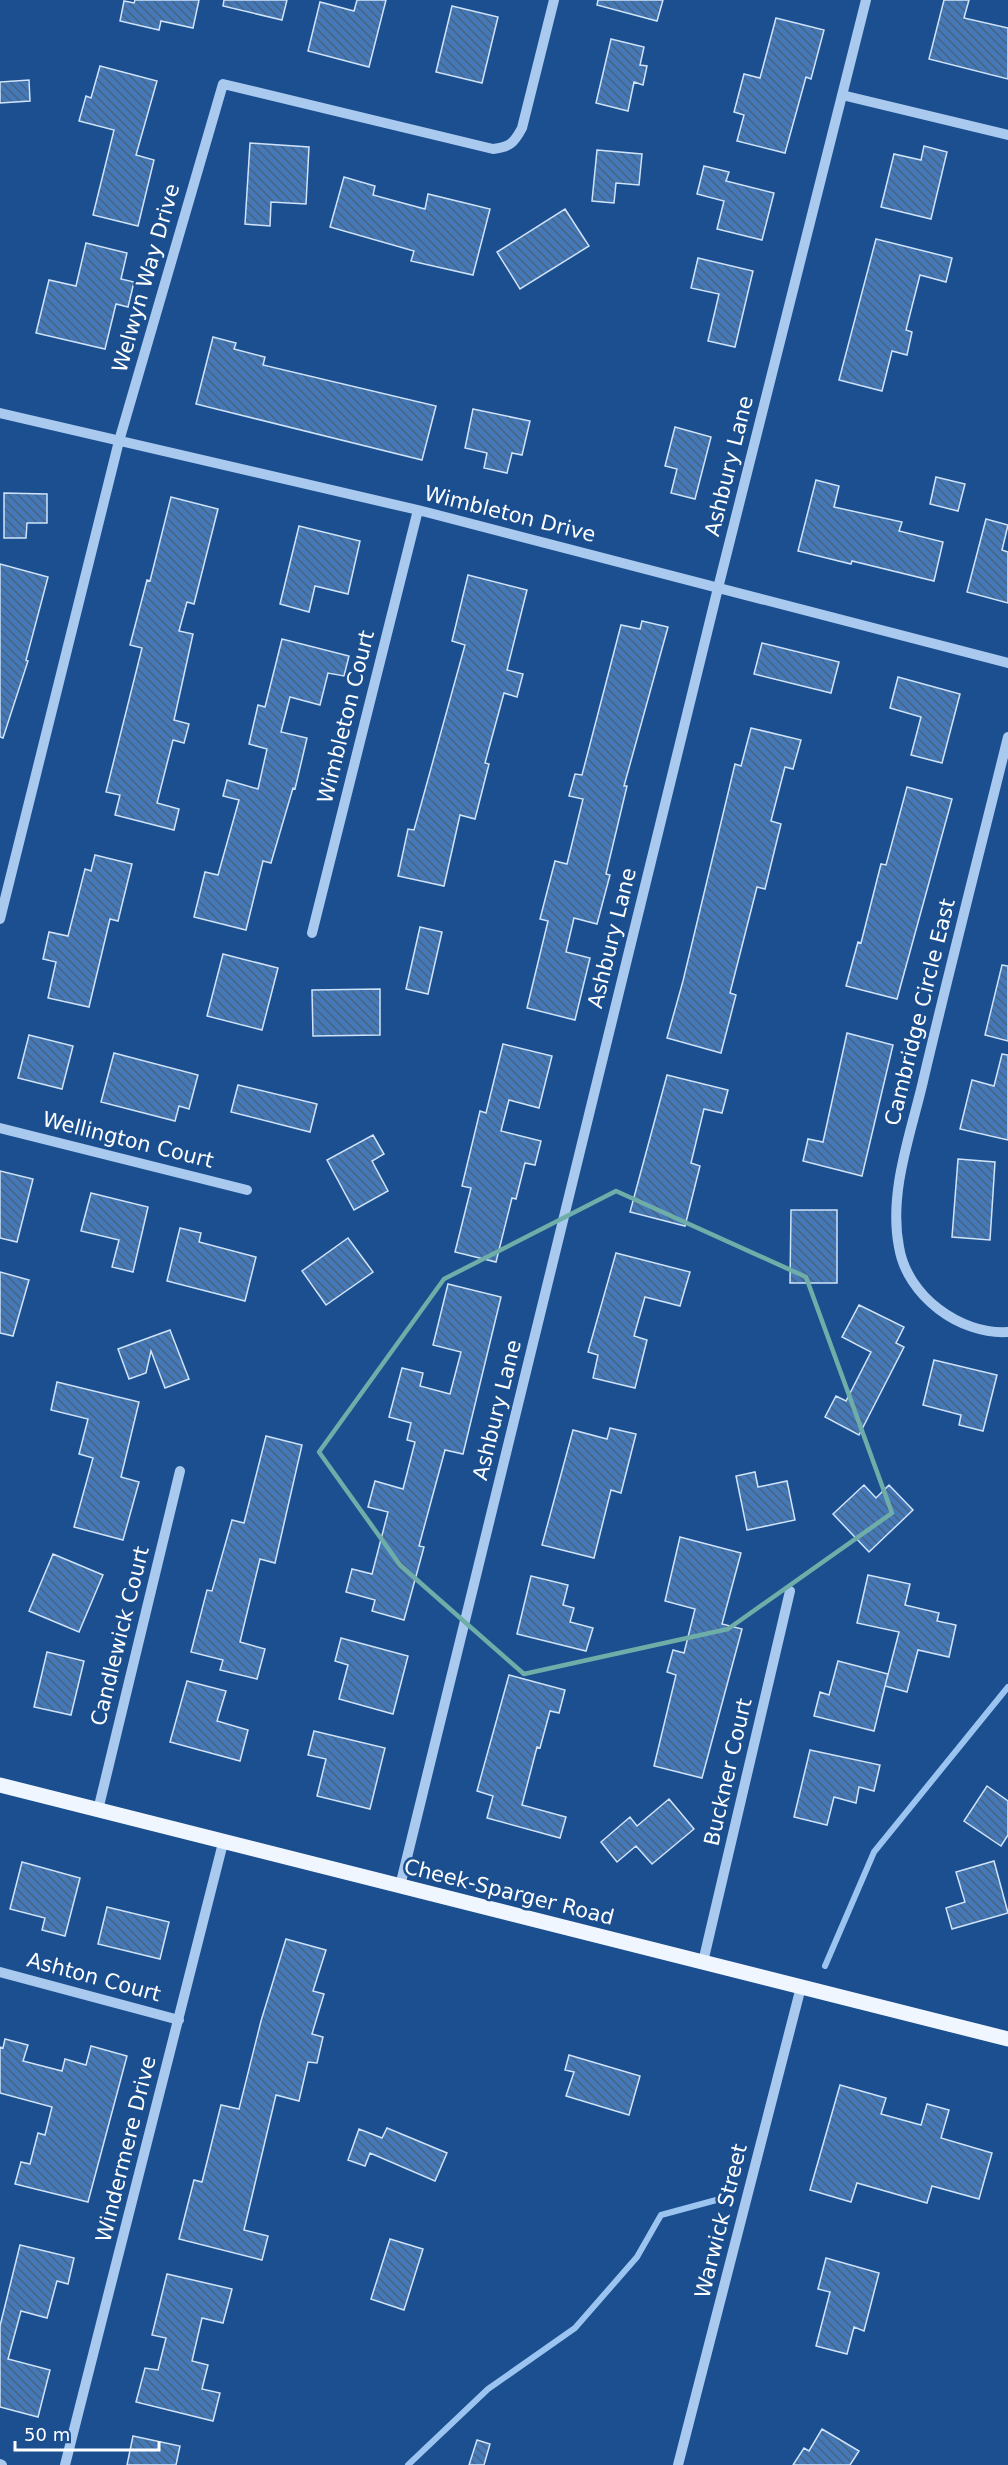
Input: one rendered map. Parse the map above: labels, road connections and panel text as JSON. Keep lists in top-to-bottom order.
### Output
{
  "streets": {
    "main road": ["Cheek-Sparger Road"],
    "street": [
      "Welwyn Way Drive",
      "Ashbury Lane",
      "Wimbleton Drive",
      "Wimbleton Court",
      "Cambridge Circle East",
      "Wellington Court",
      "Candlewick Court",
      "Buckner Court",
      "Ashton Court",
      "Windermere Drive",
      "Warwick Street"
    ]
  },
  "crossings": [
    ["Welwyn Way Drive", "Wimbleton Drive"],
    ["Ashbury Lane", "Wimbleton Drive"],
    ["Ashbury Lane", "Cheek-Sparger Road"],
    ["Wimbleton Drive", "Wimbleton Court"],
    ["Candlewick Court", "Cheek-Sparger Road"],
    ["Buckner Court", "Cheek-Sparger Road"],
    ["Cheek-Sparger Road", "Windermere Drive"],
    ["Cheek-Sparger Road", "Warwick Street"],
    ["Ashton Court", "Windermere Drive"]
  ],
  "scale_bar": "50 m"
}
